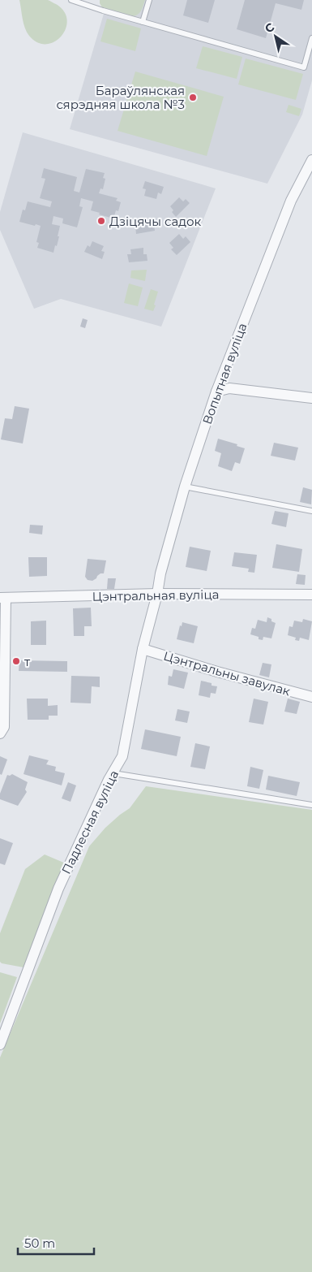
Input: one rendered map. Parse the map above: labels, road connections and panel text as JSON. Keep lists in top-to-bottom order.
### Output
{
  "streets": {
    "street": [
      "Вопытная вуліца",
      "Цэнтральная вуліца",
      "Цэнтральны завулак",
      "Падлесная вуліца"
    ]
  },
  "crossings": [
    ["Вопытная вуліца", "Цэнтральная вуліца"],
    ["Вопытная вуліца", "Падлесная вуліца"],
    ["Цэнтральная вуліца", "Падлесная вуліца"],
    ["Цэнтральны завулак", "Падлесная вуліца"]
  ],
  "places": ["Бараўлянская сярэдняя школа №3", "Дзіцячы садок", "т"],
  "scale_bar": "50 m",
  "north": "top left"
}
